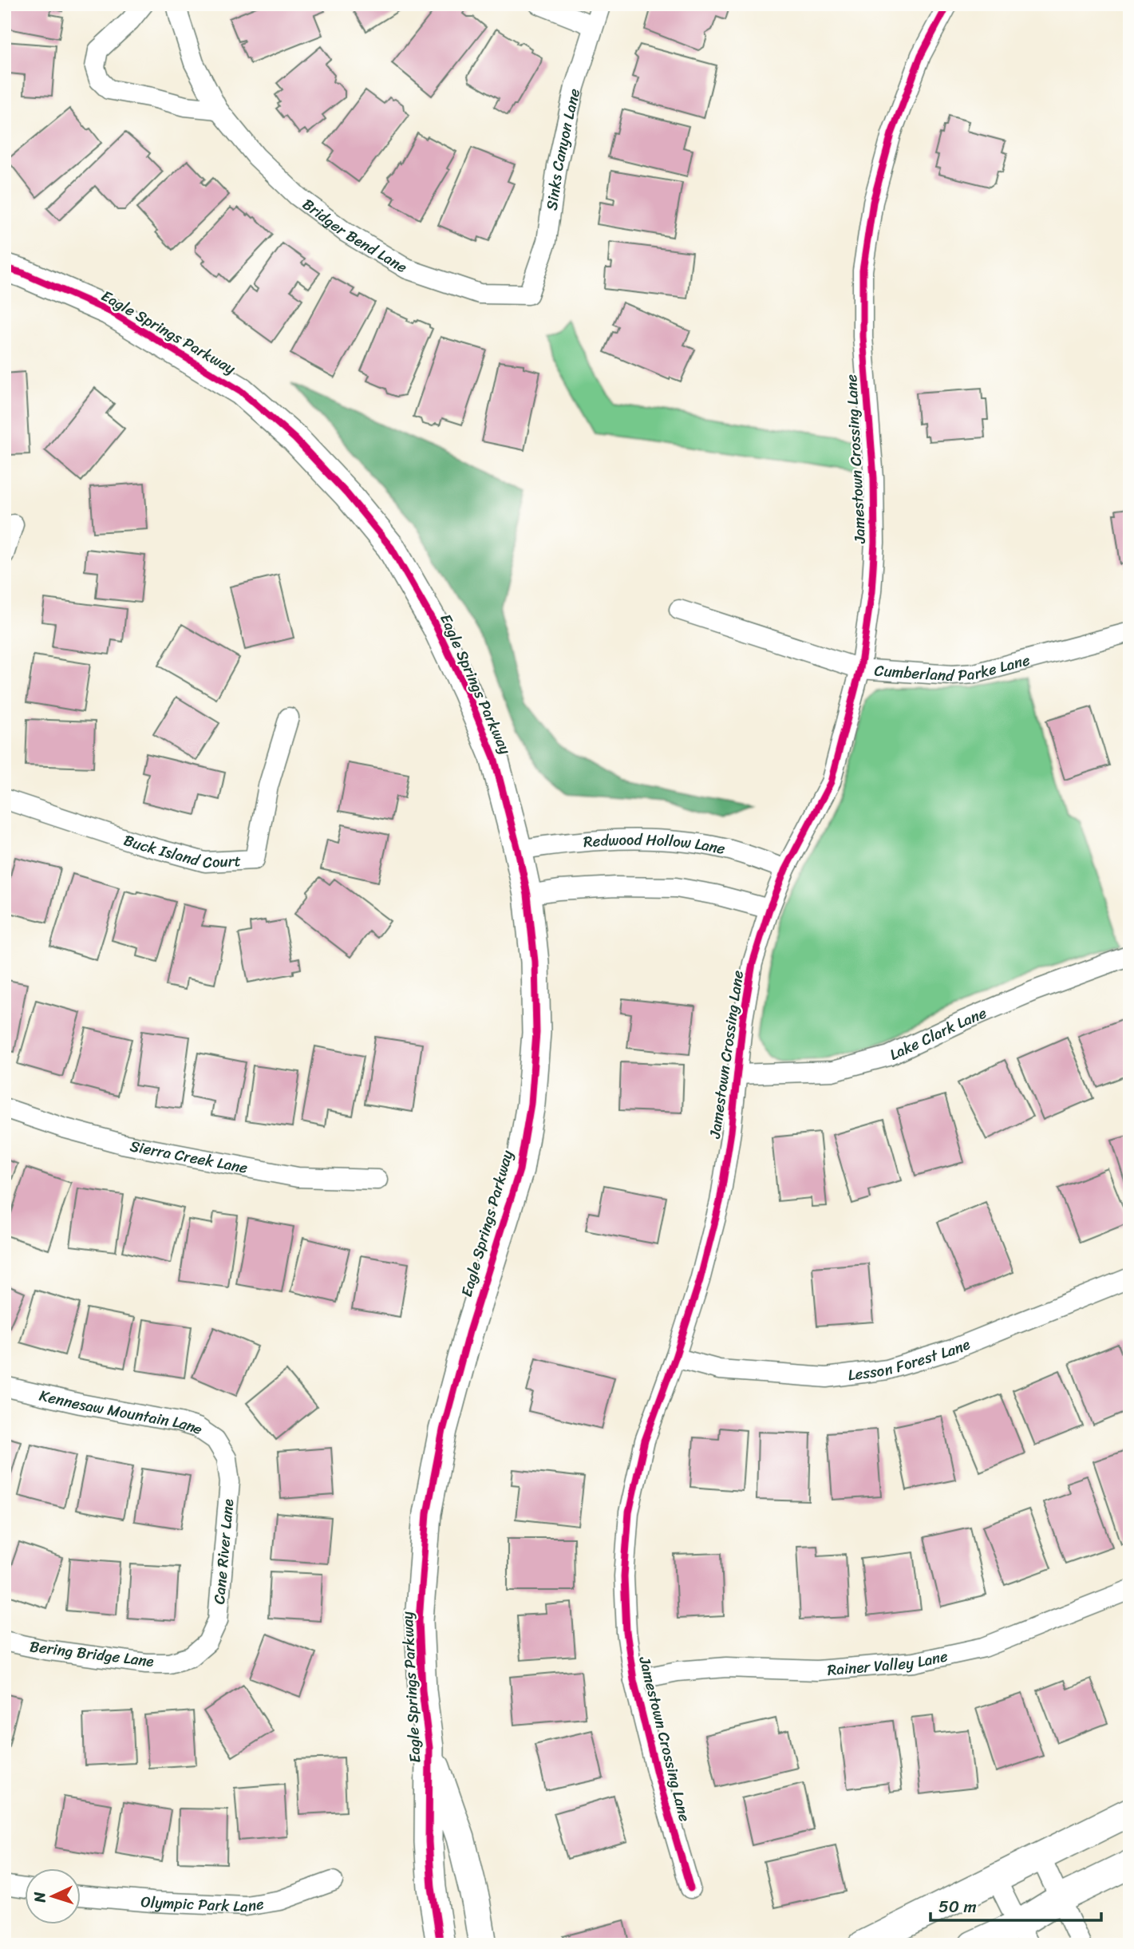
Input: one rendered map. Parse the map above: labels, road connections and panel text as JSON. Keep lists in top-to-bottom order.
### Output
{
  "streets": {
    "street": [
      "Sinks Canyon Lane",
      "Bridger Bend Lane",
      "Eagle Springs Parkway",
      "Jamestown Crossing Lane",
      "Cumberland Parke Lane",
      "Redwood Hollow Lane",
      "Buck Island Court",
      "Lake Clark Lane",
      "Sierra Creek Lane",
      "Lesson Forest Lane",
      "Kennesaw Mountain Lane",
      "Cane River Lane",
      "Bering Bridge Lane",
      "Rainer Valley Lane",
      "Olympic Park Lane"
    ]
  },
  "crossings": [
    ["Sinks Canyon Lane", "Bridger Bend Lane"],
    ["Eagle Springs Parkway", "Redwood Hollow Lane"],
    ["Jamestown Crossing Lane", "Cumberland Parke Lane"],
    ["Jamestown Crossing Lane", "Redwood Hollow Lane"],
    ["Jamestown Crossing Lane", "Lake Clark Lane"],
    ["Jamestown Crossing Lane", "Lesson Forest Lane"],
    ["Jamestown Crossing Lane", "Rainer Valley Lane"],
    ["Kennesaw Mountain Lane", "Cane River Lane"],
    ["Cane River Lane", "Bering Bridge Lane"]
  ],
  "scale_bar": "50 m",
  "north": "left"
}
